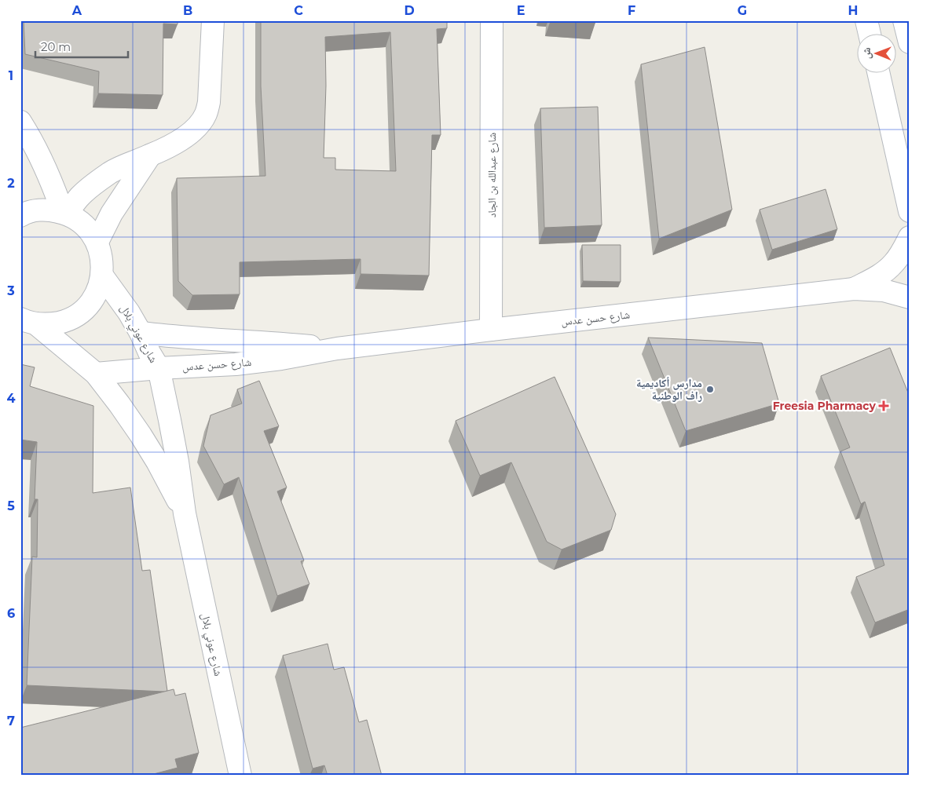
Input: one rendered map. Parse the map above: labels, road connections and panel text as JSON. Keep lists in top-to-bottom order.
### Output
{
  "streets": {
    "street": ["شارع عبدالله بن الجاد", "شارع حسن عدس", "شارع عوني بلال"]
  },
  "crossings": [
    ["شارع عبدالله بن الجاد", "شارع حسن عدس"],
    ["شارع حسن عدس", "شارع عوني بلال"]
  ],
  "places": {
    "other": ["مدارس أكاديمية راف الوطنية"],
    "health": ["Freesia Pharmacy"]
  },
  "scale_bar": "20 m",
  "north": "left",
  "grid": {
    "columns": [
      "A",
      "B",
      "C",
      "D",
      "E",
      "F",
      "G",
      "H"
    ],
    "rows": [
      "1",
      "2",
      "3",
      "4",
      "5",
      "6",
      "7"
    ]
  }
}
